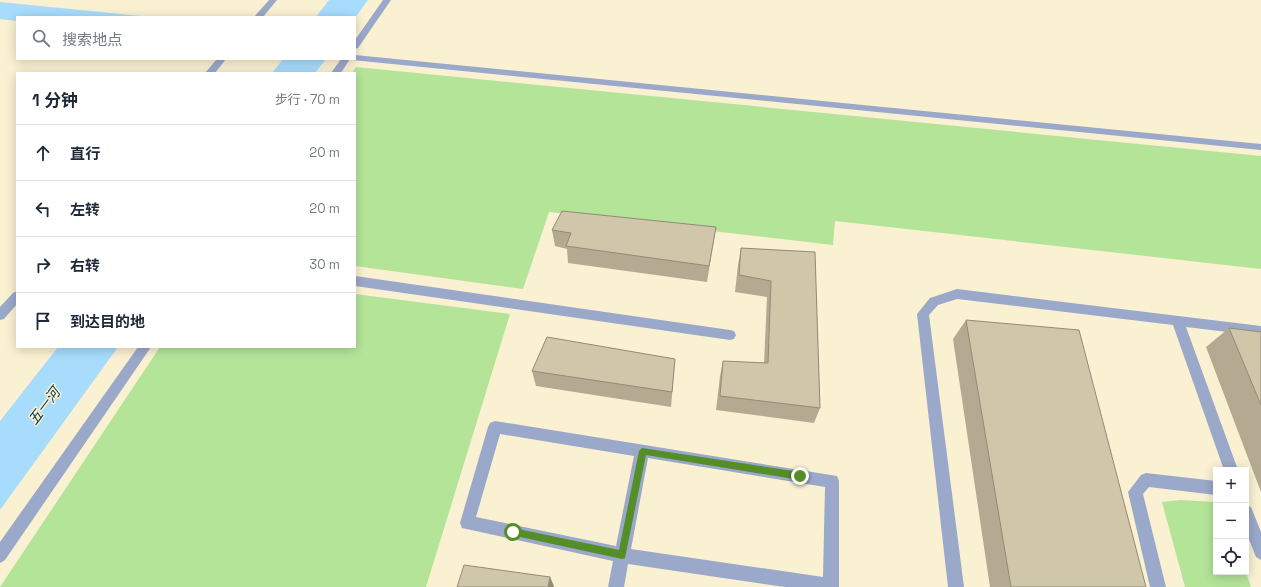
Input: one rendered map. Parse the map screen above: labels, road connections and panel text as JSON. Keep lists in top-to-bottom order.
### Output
{
  "water": ["五一河"],
  "page": {
    "search": "搜索地点",
    "heading": ["1 分钟", "步行 · 70 m"],
    "list": [
      ["直行", "20 m"],
      ["左转", "20 m"],
      ["右转", "30 m"],
      "到达目的地"
    ],
    "map_buttons": ["+", "−"]
  }
}
